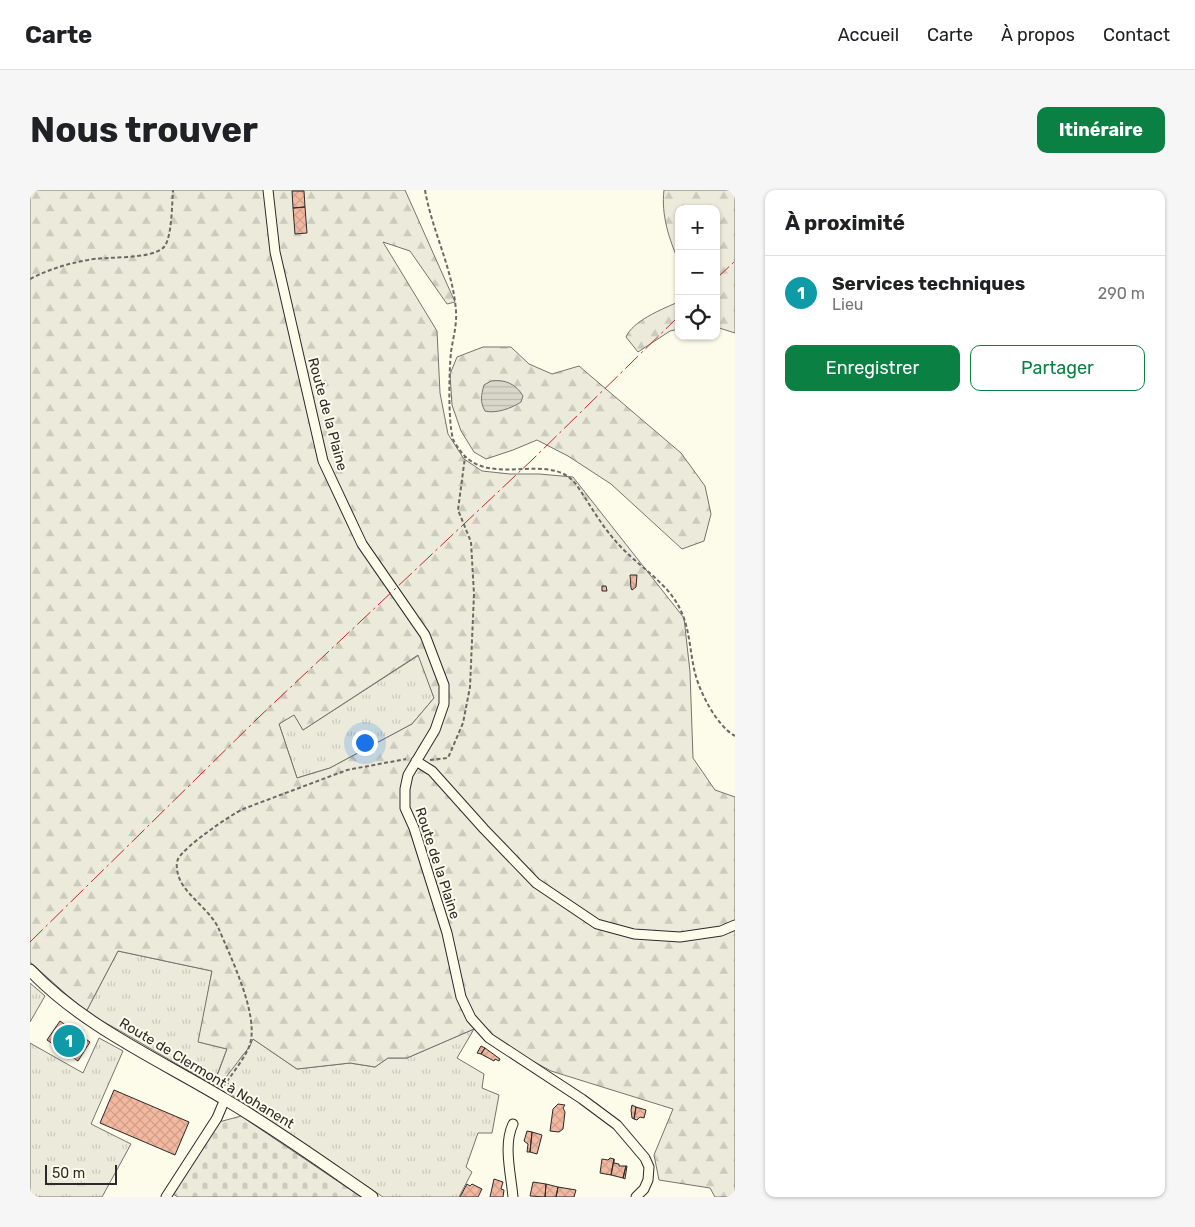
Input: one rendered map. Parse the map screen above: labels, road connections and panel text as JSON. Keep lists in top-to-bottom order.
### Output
{
  "streets": {
    "street": ["Route de la Plaine", "Route de Clermont à Nohanent"]
  },
  "scale_bar": "50 m",
  "page": {
    "header": "Carte",
    "nav": [
      "Accueil",
      "Carte",
      "À propos",
      "Contact"
    ],
    "buttons": [
      "Itinéraire",
      ["Enregistrer", "Partager"]
    ],
    "title": "Nous trouver",
    "heading": "À proximité",
    "map_buttons": ["+", "−"],
    "list": [
      {
        "mark": "1",
        "name": "Services techniques",
        "note": "Lieu",
        "value": "290 m"
      }
    ],
    "pins": "1",
    "scale": "50 m"
  }
}
